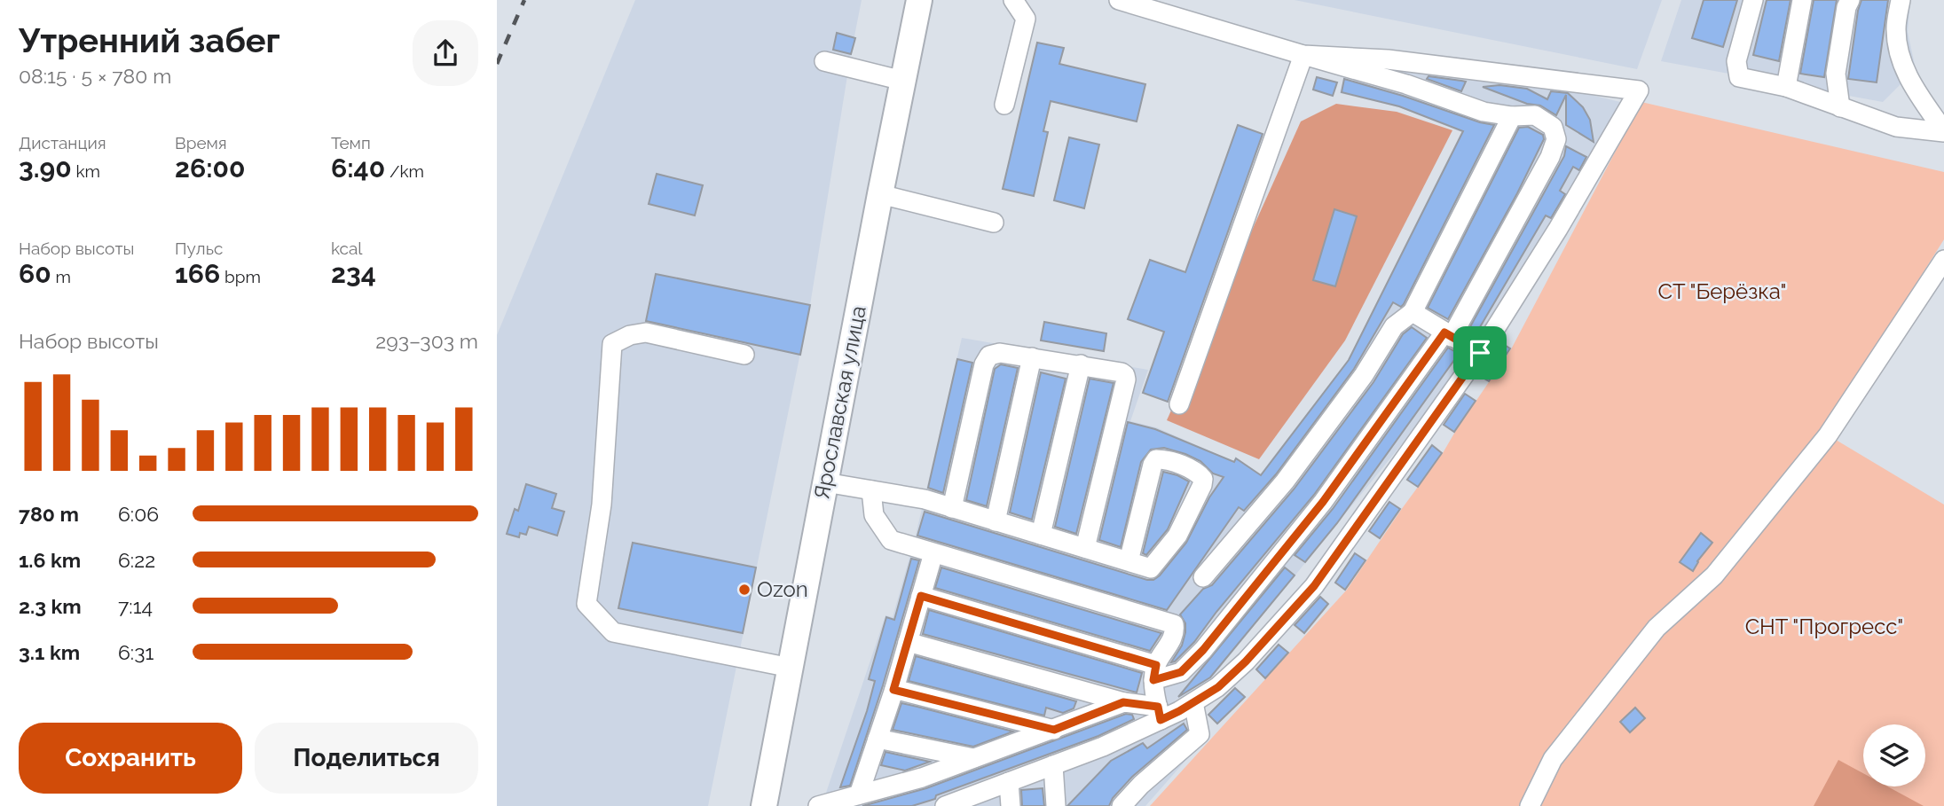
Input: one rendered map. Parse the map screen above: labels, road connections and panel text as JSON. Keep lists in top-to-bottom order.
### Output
{
  "streets": {
    "main road": ["Ярославская улица"]
  },
  "parks": ["СТ \"Берёзка\"", "СНТ \"Прогресс\""],
  "places": ["Ozon"],
  "page": {
    "heading": ["Утренний забег", "08:15 · 5 × 780 m"],
    "stats": [
      ["Дистанция", "3.90 km"],
      ["Время", "26:00"],
      ["Темп", "6:40 /km"],
      ["Набор высоты", "60 m"],
      ["Пульс", "166 bpm"],
      ["kcal", "234"]
    ],
    "chart": ["Набор высоты", "293–303 m"],
    "list": [
      {
        "name": "780 m",
        "note": "6:06"
      },
      {
        "name": "1.6 km",
        "note": "6:22"
      },
      {
        "name": "2.3 km",
        "note": "7:14"
      },
      {
        "name": "3.1 km",
        "note": "6:31"
      }
    ],
    "buttons": ["Сохранить", "Поделиться"]
  }
}
